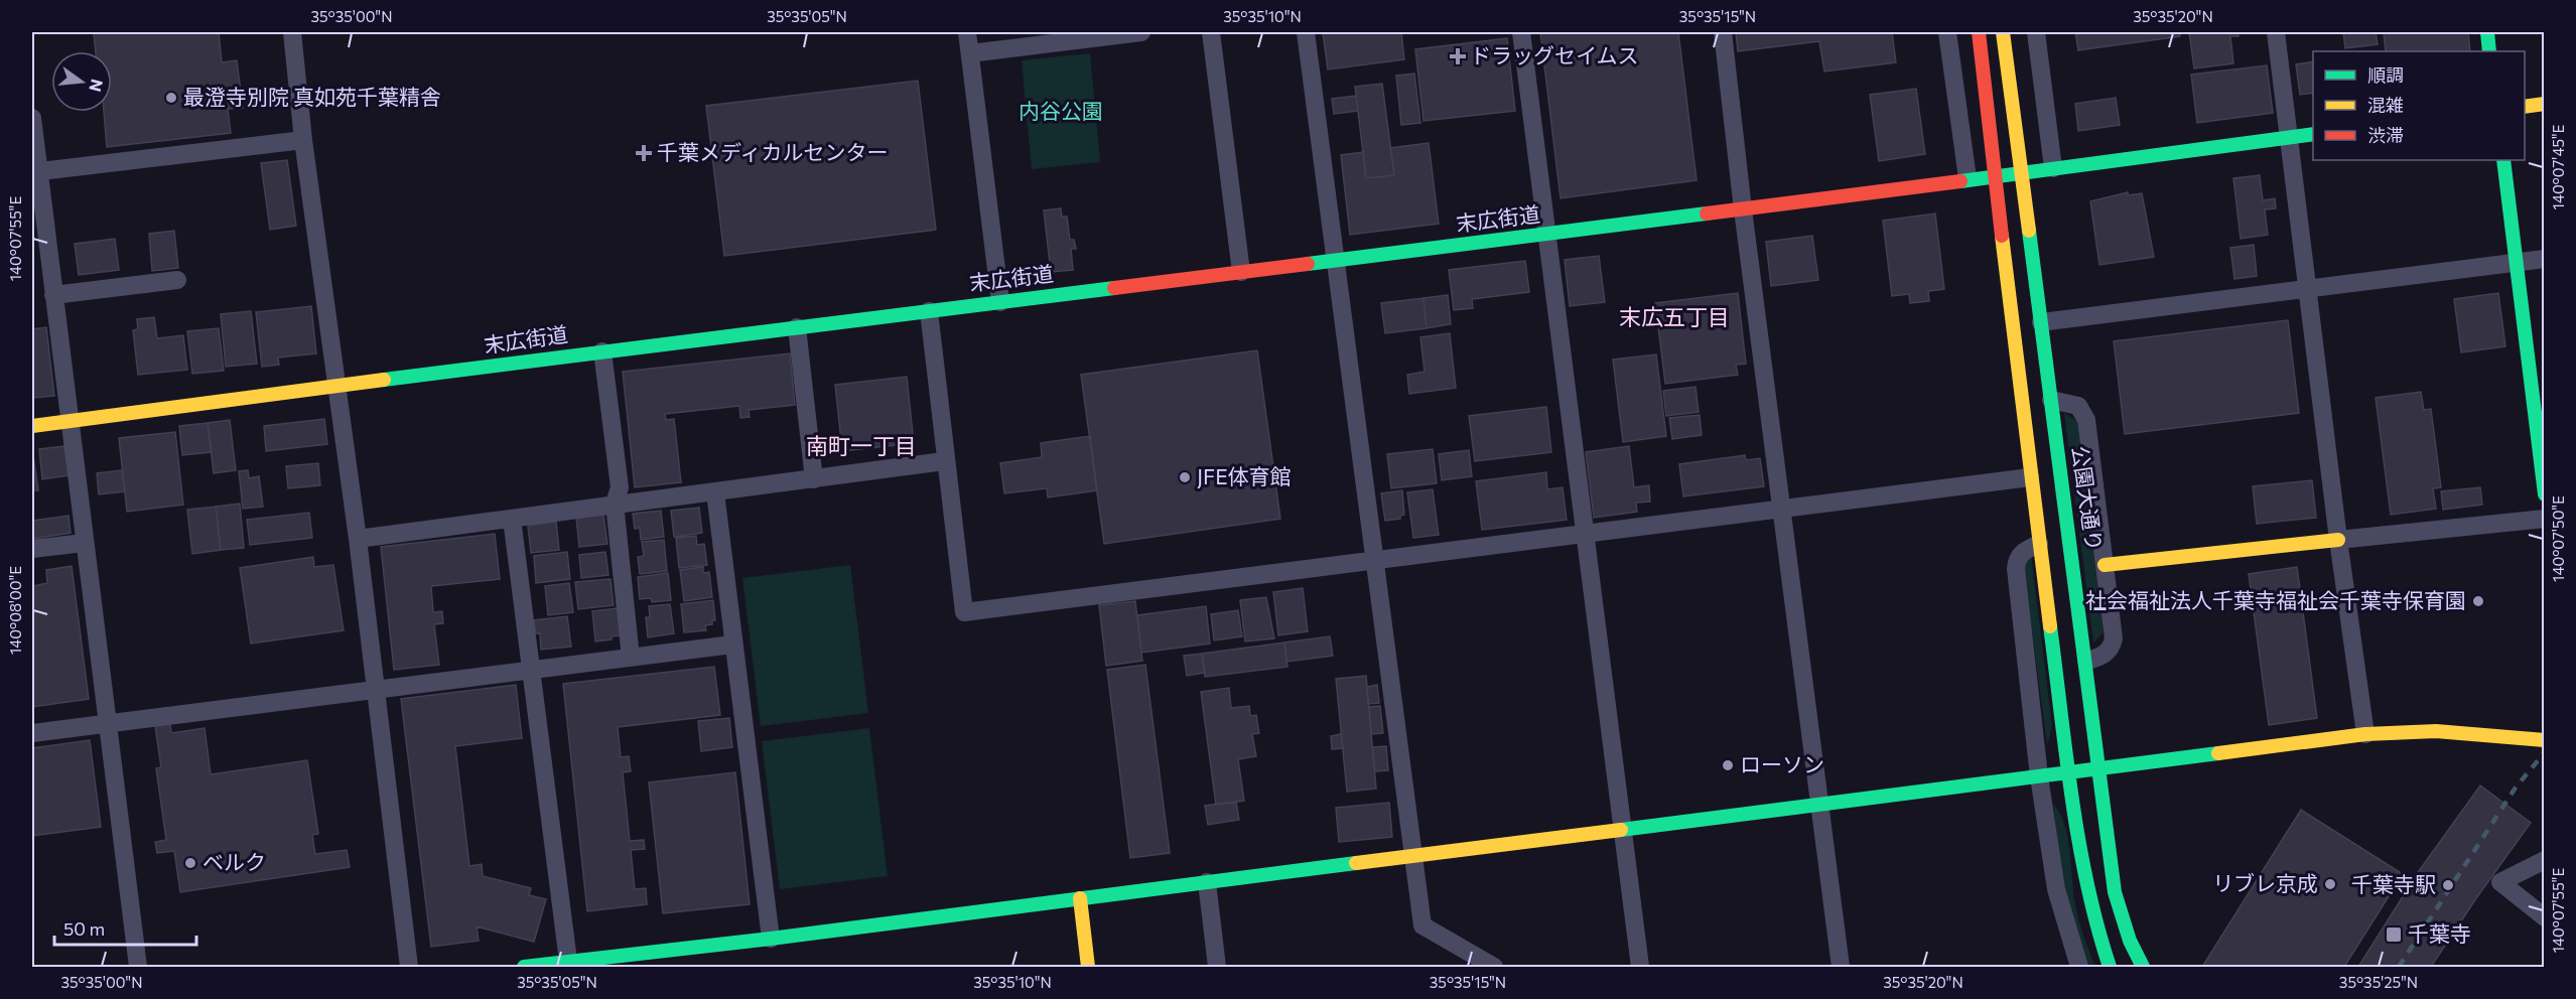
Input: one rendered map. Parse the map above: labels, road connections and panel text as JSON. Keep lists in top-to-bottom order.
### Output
{
  "streets": {
    "street": ["末広街道", "公園大通り"]
  },
  "crossings": [
    ["末広街道", "公園大通り"]
  ],
  "districts": ["末広五丁目", "南町一丁目"],
  "parks": ["内谷公園"],
  "places": {
    "health": ["ドラッグセイムス", "千葉メディカルセンター"],
    "other": [
      "最澄寺別院 真如苑千葉精舎",
      "JFE体育館",
      "社会福祉法人千葉寺福祉会千葉寺保育園",
      "ローソン",
      "ベルク",
      "リブレ京成",
      "千葉寺駅"
    ],
    "transit": ["千葉寺"]
  },
  "legend": ["順調", "混雑", "渋滞"],
  "scale_bar": "50 m",
  "north": "right",
  "coordinates": [
    "35°35'00\"N",
    "35°35'05\"N",
    "35°35'10\"N",
    "35°35'15\"N",
    "35°35'20\"N",
    "140°07'45\"E",
    "140°07'55\"E",
    "140°07'50\"E",
    "140°08'00\"E",
    "35°35'25\"N"
  ]
}
